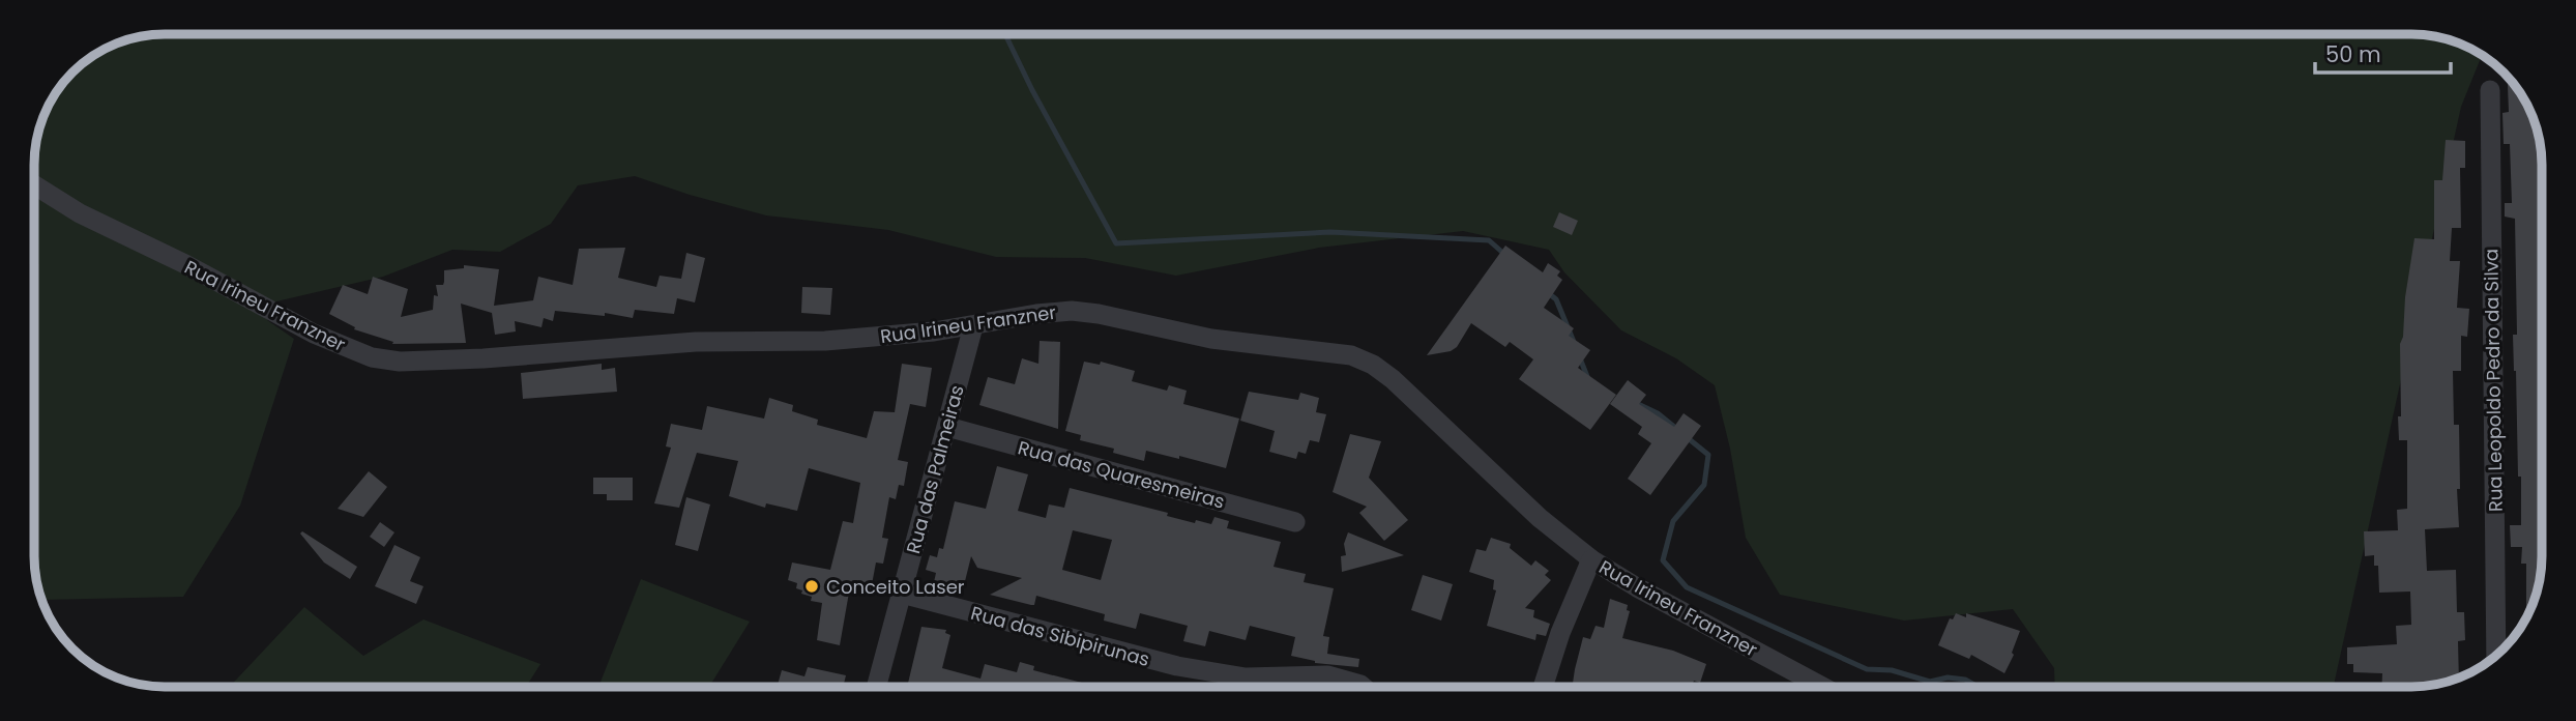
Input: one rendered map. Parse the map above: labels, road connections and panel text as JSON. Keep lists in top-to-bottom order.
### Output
{
  "streets": {
    "street": [
      "Rua Irineu Franzner",
      "Rua Leopoldo Pedro da Silva",
      "Rua das Palmeiras",
      "Rua das Quaresmeiras",
      "Rua das Sibipirunas"
    ]
  },
  "crossings": [
    ["Rua Irineu Franzner", "Rua das Palmeiras"],
    ["Rua das Palmeiras", "Rua das Quaresmeiras"],
    ["Rua das Palmeiras", "Rua das Sibipirunas"]
  ],
  "places": ["Conceito Laser"],
  "scale_bar": "50 m"
}
